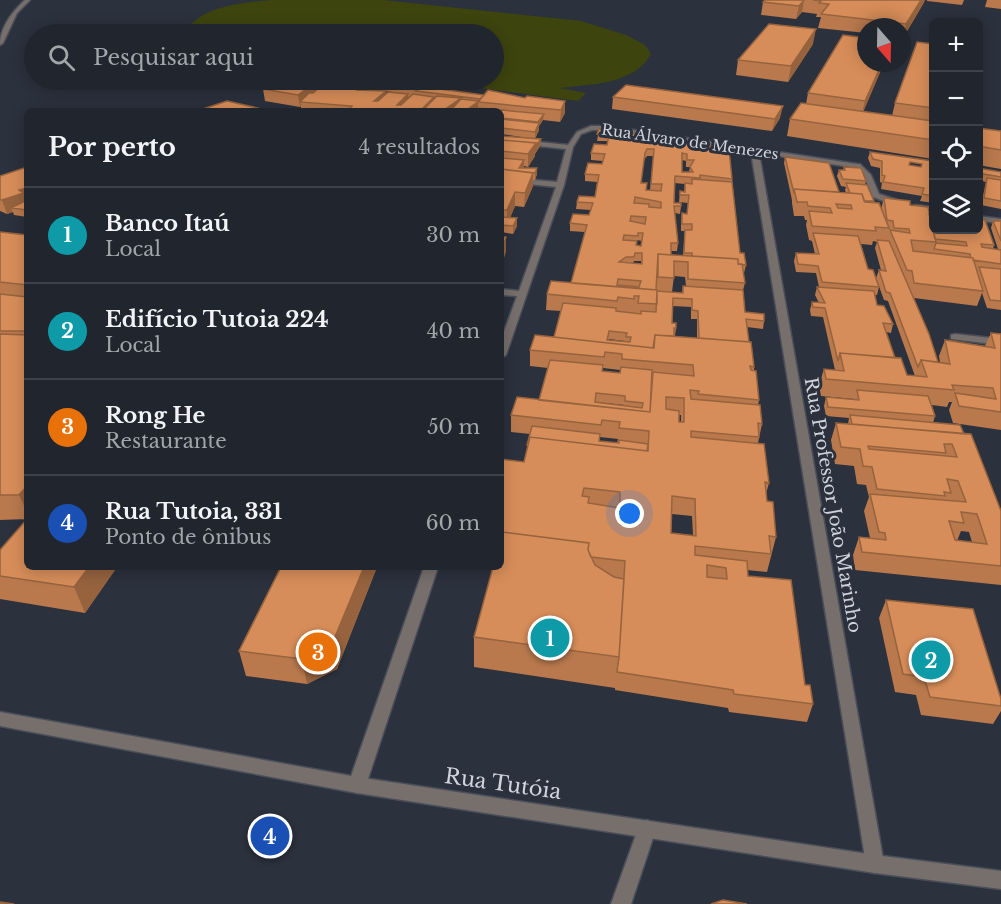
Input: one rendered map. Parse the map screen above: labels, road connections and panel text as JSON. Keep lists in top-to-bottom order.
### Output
{
  "streets": {
    "street": ["Rua Álvaro de Menezes", "Rua Professor João Marinho", "Rua Tutóia"]
  },
  "crossings": [
    ["Rua Álvaro de Menezes", "Rua Professor João Marinho"],
    ["Rua Professor João Marinho", "Rua Tutóia"]
  ],
  "north": "bottom",
  "page": {
    "map_buttons": ["+", "−"],
    "search": "Pesquisar aqui",
    "heading": ["Por perto", "4 resultados"],
    "list": [
      {
        "mark": "1",
        "name": "Banco Itaú",
        "note": "Local",
        "value": "30 m"
      },
      {
        "mark": "2",
        "name": "Edifício Tutoia 224",
        "note": "Local",
        "value": "40 m"
      },
      {
        "mark": "3",
        "name": "Rong He",
        "note": "Restaurante",
        "value": "50 m"
      },
      {
        "mark": "4",
        "name": "Rua Tutoia, 331",
        "note": "Ponto de ônibus",
        "value": "60 m"
      }
    ],
    "pins": [
      "1",
      "3",
      "2",
      "4"
    ]
  }
}
